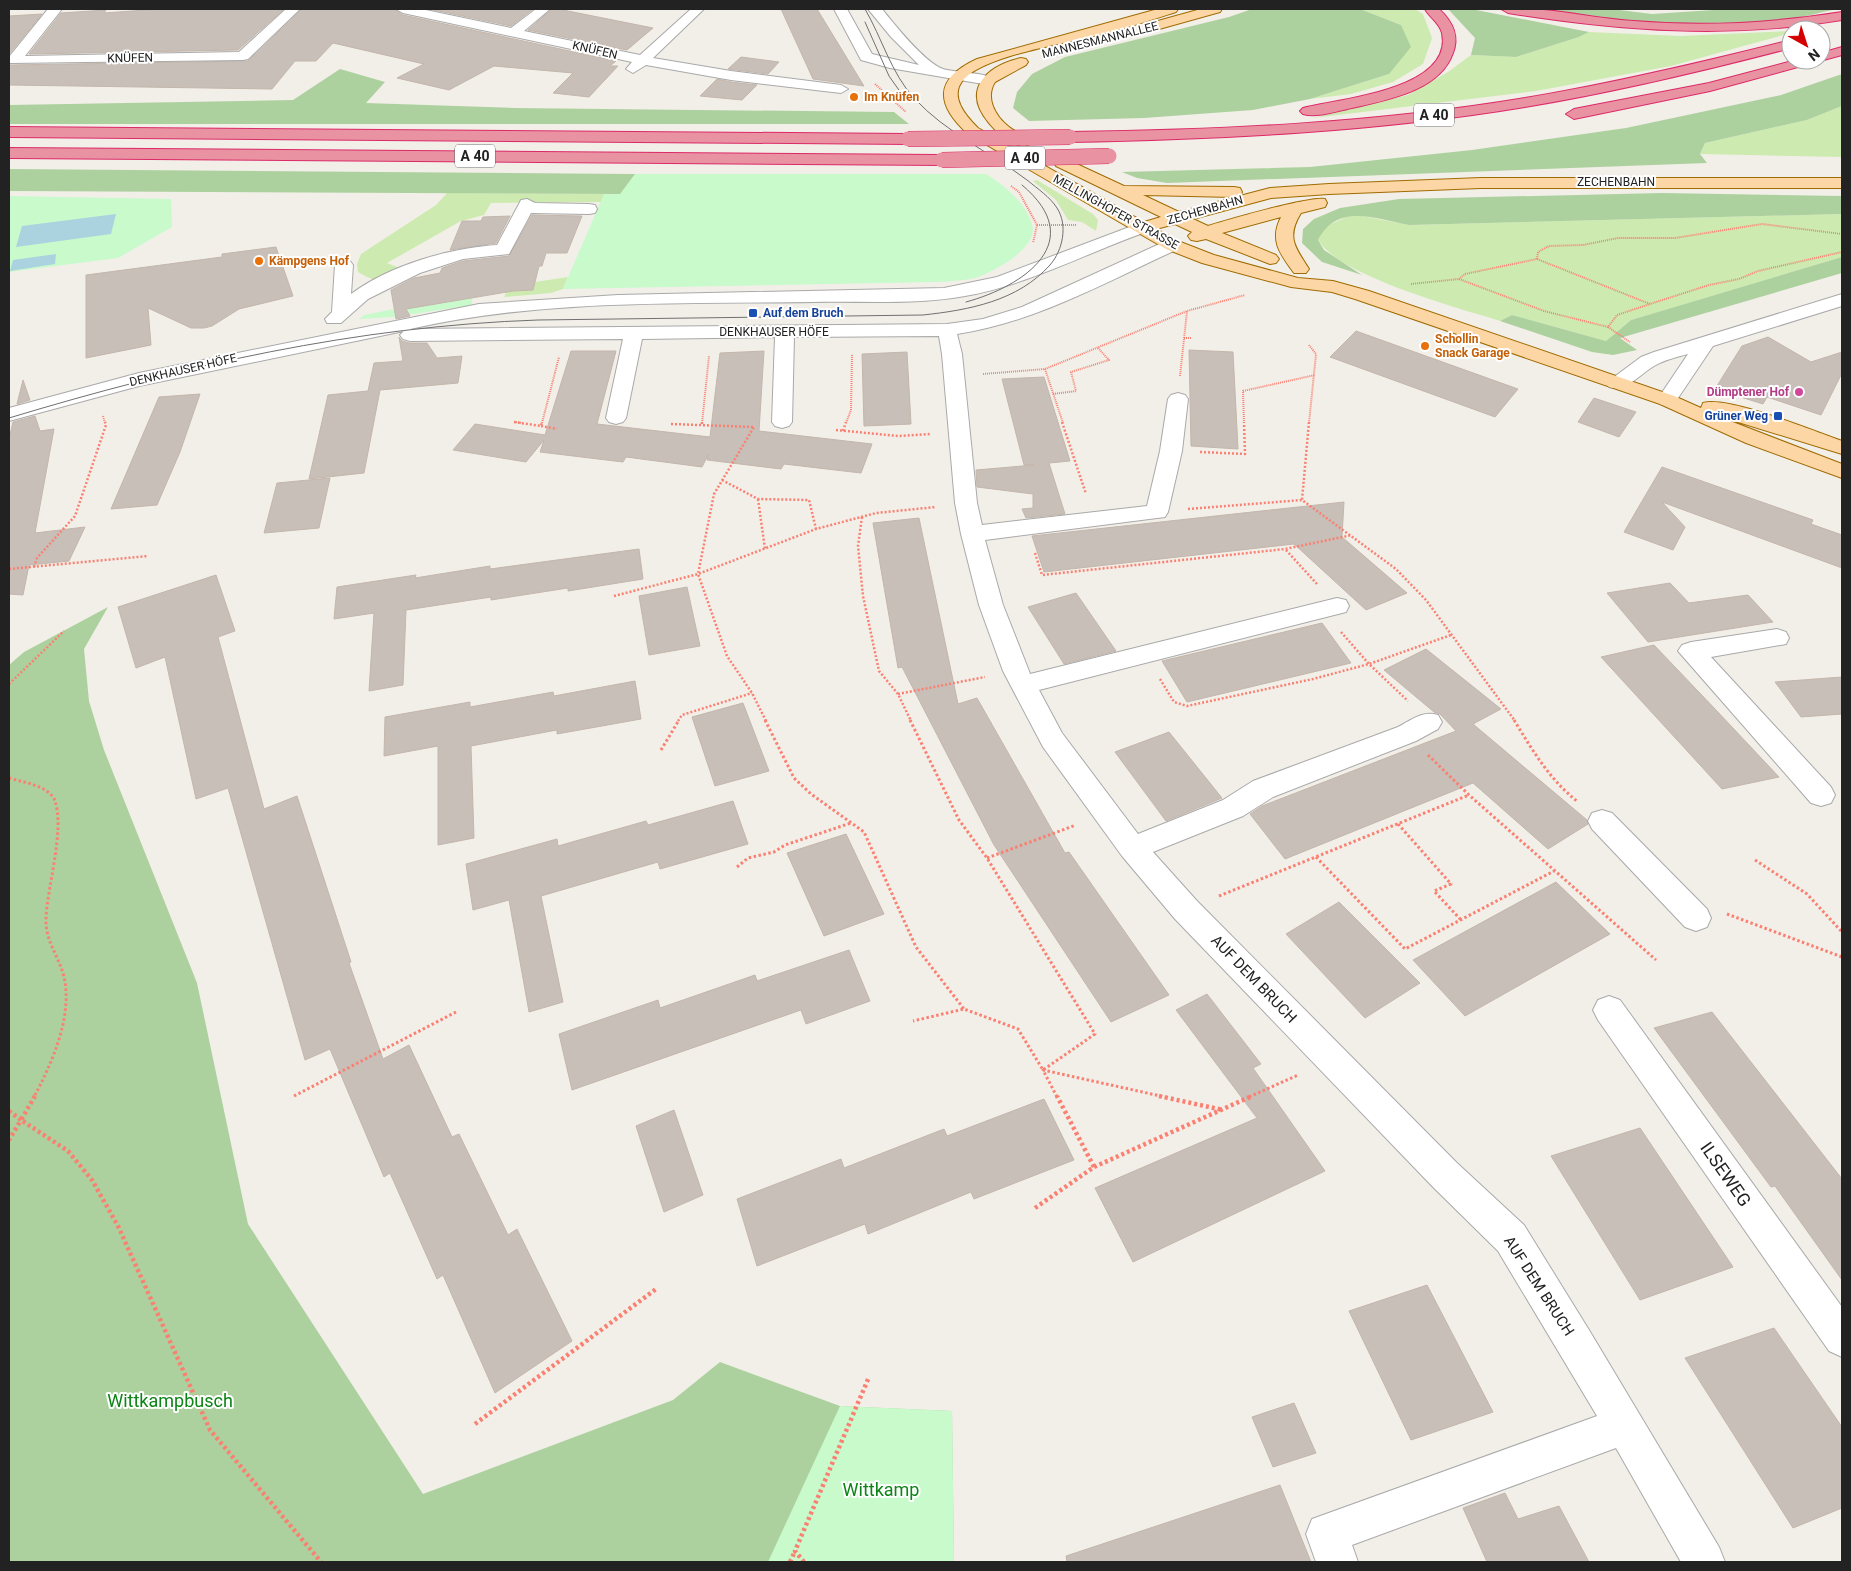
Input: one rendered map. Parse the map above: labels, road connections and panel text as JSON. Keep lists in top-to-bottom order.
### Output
{
  "streets": {
    "highway": ["A 40"],
    "main road": ["MANNESMANNALLEE", "ZECHENBAHN", "MELLINGHOFER STRASSE"],
    "street": [
      "KNÜFEN",
      "DENKHAUSER HÖFE",
      "AUF DEM BRUCH",
      "ILSEWEG"
    ]
  },
  "crossings": [
    ["MANNESMANNALLEE", "MELLINGHOFER STRASSE"],
    ["ZECHENBAHN", "MELLINGHOFER STRASSE"],
    ["ZECHENBAHN", "DENKHAUSER HÖFE"],
    ["MELLINGHOFER STRASSE", "DENKHAUSER HÖFE"],
    ["DENKHAUSER HÖFE", "AUF DEM BRUCH"]
  ],
  "parks": ["Wittkampbusch", "Wittkamp"],
  "places": {
    "other": [
      "Im Knüfen",
      "Kämpgens Hof",
      "Schollin Snack Garage",
      "Dümptener Hof"
    ],
    "transit": ["Auf dem Bruch", "Grüner Weg"]
  },
  "north": "bottom right"
}
